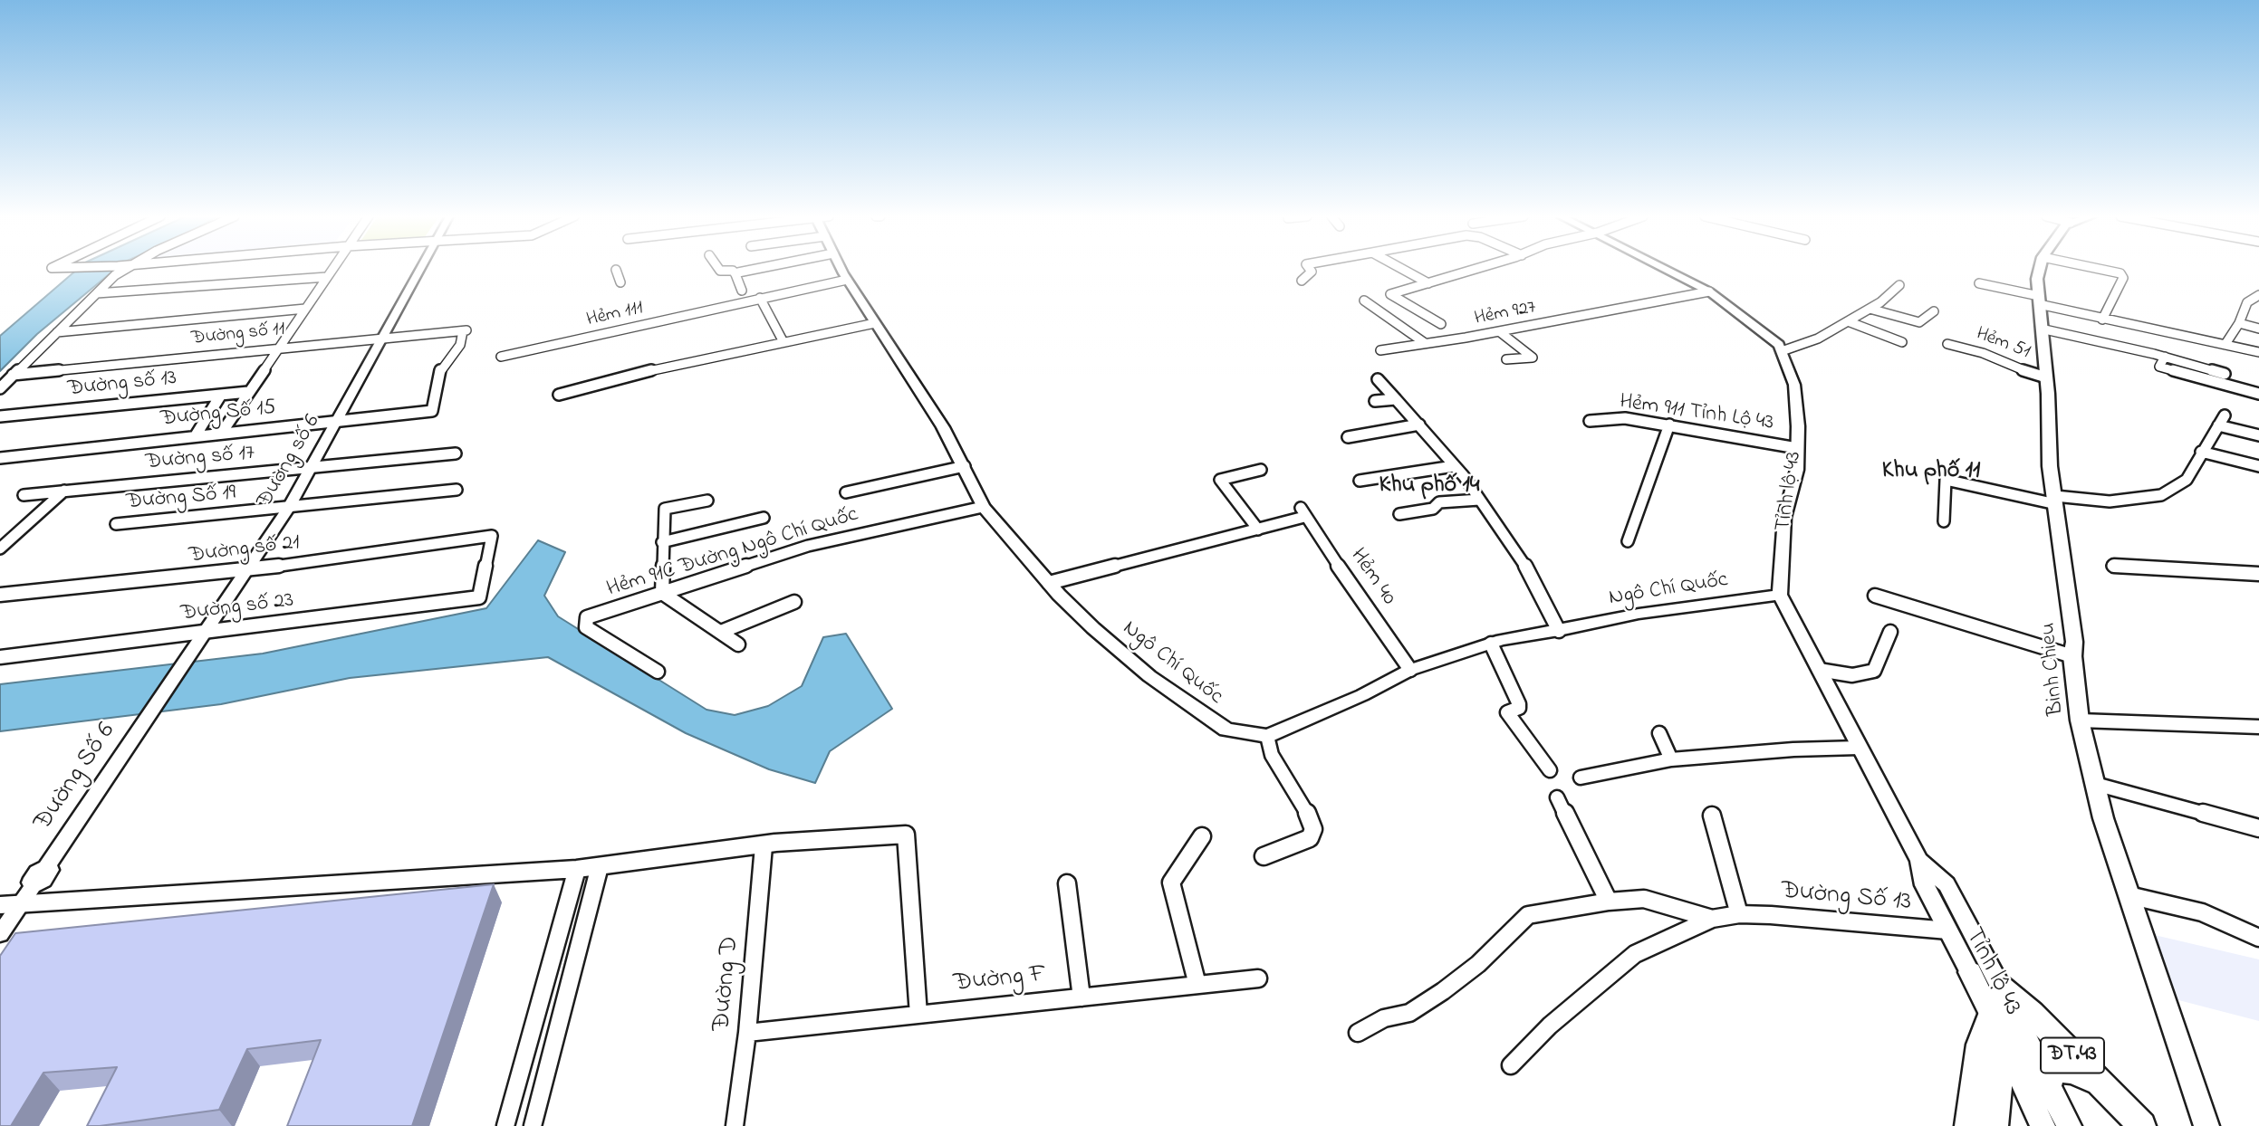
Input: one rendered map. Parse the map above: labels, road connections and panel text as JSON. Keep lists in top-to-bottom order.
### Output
{
  "streets": {
    "highway": ["ĐT.43"],
    "main road": ["Tỉnh lộ 43", "Ngô Chí Quốc", "Binh Chieu"],
    "street": [
      "Hẻm 927",
      "Hẻm 111",
      "Đường số 11",
      "Hẻm 51",
      "Đường số 13",
      "Hẻm 911 Tỉnh Lộ 43",
      "Đường Số 15",
      "Đường số 17",
      "Đường số 6",
      "Đường Số 19",
      "Đường số 21",
      "Hẻm 91C Đường Ngô Chí Quốc",
      "Hẻm 40",
      "Đường số 23",
      "Đường Số 6",
      "Đường Số 13",
      "Đường F",
      "Đường D"
    ]
  },
  "crossings": [
    ["Hẻm 927", "Tỉnh lộ 43"],
    ["Hẻm 111", "Ngô Chí Quốc"],
    ["Đường số 11", "Đường Số 15"],
    ["Đường số 11", "Đường số 6"],
    ["Hẻm 51", "Binh Chieu"],
    ["Hẻm 911 Tỉnh Lộ 43", "Tỉnh lộ 43"],
    ["Đường Số 15", "Đường số 6"],
    ["Đường số 17", "Đường số 6"],
    ["Đường số 6", "Đường Số 19"],
    ["Đường số 6", "Đường số 21"],
    ["Đường số 6", "Đường số 23"],
    ["Đường số 6", "Đường Số 6"],
    ["Tỉnh lộ 43", "Ngô Chí Quốc"],
    ["Tỉnh lộ 43", "Đường Số 13"],
    ["Tỉnh lộ 43", "ĐT.43"],
    ["Đường số 21", "Đường số 23"],
    ["Hẻm 91C Đường Ngô Chí Quốc", "Ngô Chí Quốc"],
    ["Hẻm 40", "Ngô Chí Quốc"],
    ["Đường F", "Đường D"]
  ],
  "districts": ["Khu phố 11", "Khu phố 14"]
}
